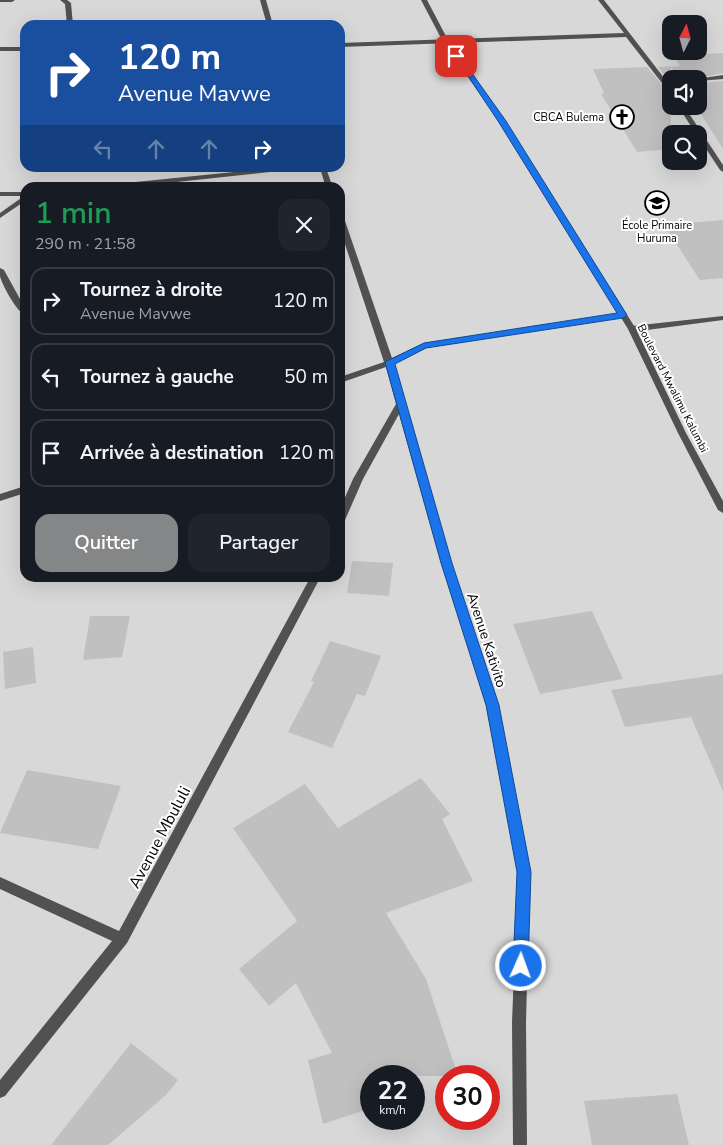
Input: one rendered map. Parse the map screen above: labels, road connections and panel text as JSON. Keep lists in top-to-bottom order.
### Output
{
  "streets": {
    "street": ["Boulevard Mwalimu Kalumbi", "Avenue Kativito", "Avenue Mbululi"]
  },
  "places": {
    "church": ["CBCA Bulema"],
    "school or university": ["École Primaire Huruma"]
  },
  "north": "top",
  "page": {
    "turn": ["120 m", "Avenue Mavwe"],
    "heading": ["1 min", "290 m · 21:58"],
    "list": [
      {
        "name": "Tournez à droite",
        "note": "Avenue Mavwe",
        "value": "120 m"
      },
      {
        "name": "Tournez à gauche",
        "value": "50 m"
      },
      {
        "name": "Arrivée à destination",
        "value": "120 m"
      }
    ],
    "buttons": ["Quitter", "Partager"],
    "speed": "22 km/h",
    "limit": "30"
  }
}
